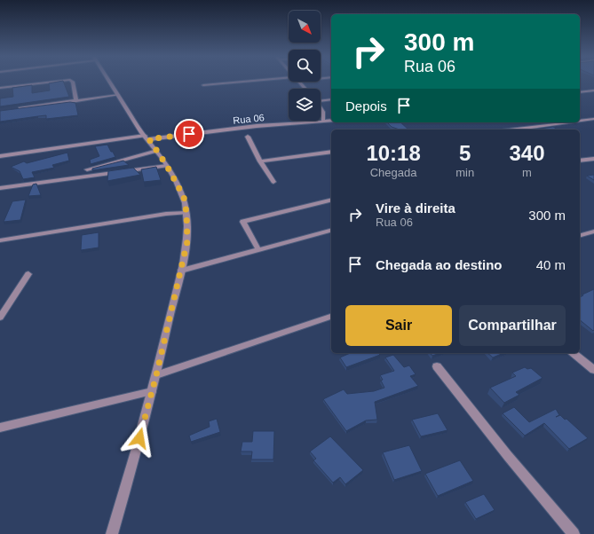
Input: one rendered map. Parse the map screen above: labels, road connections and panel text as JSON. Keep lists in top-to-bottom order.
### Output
{
  "streets": {
    "street": ["Rua 06"]
  },
  "north": "bottom right",
  "page": {
    "turn": ["300 m", "Rua 06"],
    "then": "Depois",
    "eta": [
      "10:18",
      "Chegada",
      "5",
      "min",
      "340",
      "m"
    ],
    "list": [
      {
        "name": "Vire à direita",
        "note": "Rua 06",
        "value": "300 m"
      },
      {
        "name": "Chegada ao destino",
        "value": "40 m"
      }
    ],
    "buttons": ["Sair", "Compartilhar"]
  }
}
